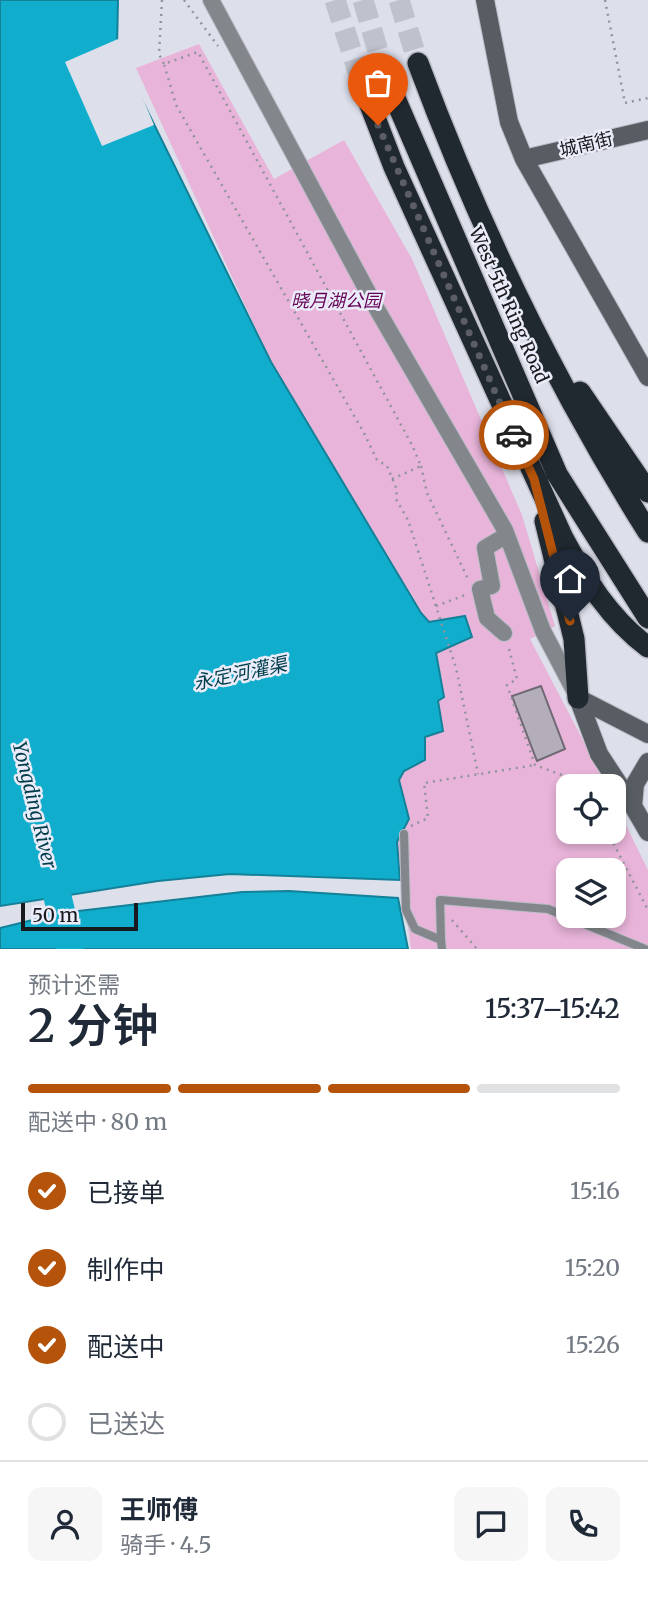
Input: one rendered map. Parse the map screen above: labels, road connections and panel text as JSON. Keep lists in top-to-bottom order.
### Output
{
  "streets": {
    "highway": ["West 5th Ring Road"],
    "street": ["城南街"]
  },
  "water": ["永定河灌渠", "Yongding River"],
  "parks": ["晓月湖公园"],
  "scale_bar": "50 m",
  "page": {
    "scale": "50 m",
    "heading": ["2 分钟", "预计还需", "15:37–15:42"],
    "panel": ["王师傅", "骑手 · 4.5"],
    "bar": "配送中 · 80 m",
    "list": [
      ["已接单", "15:16"],
      ["制作中", "15:20"],
      ["配送中", "15:26"],
      "已送达"
    ]
  }
}
